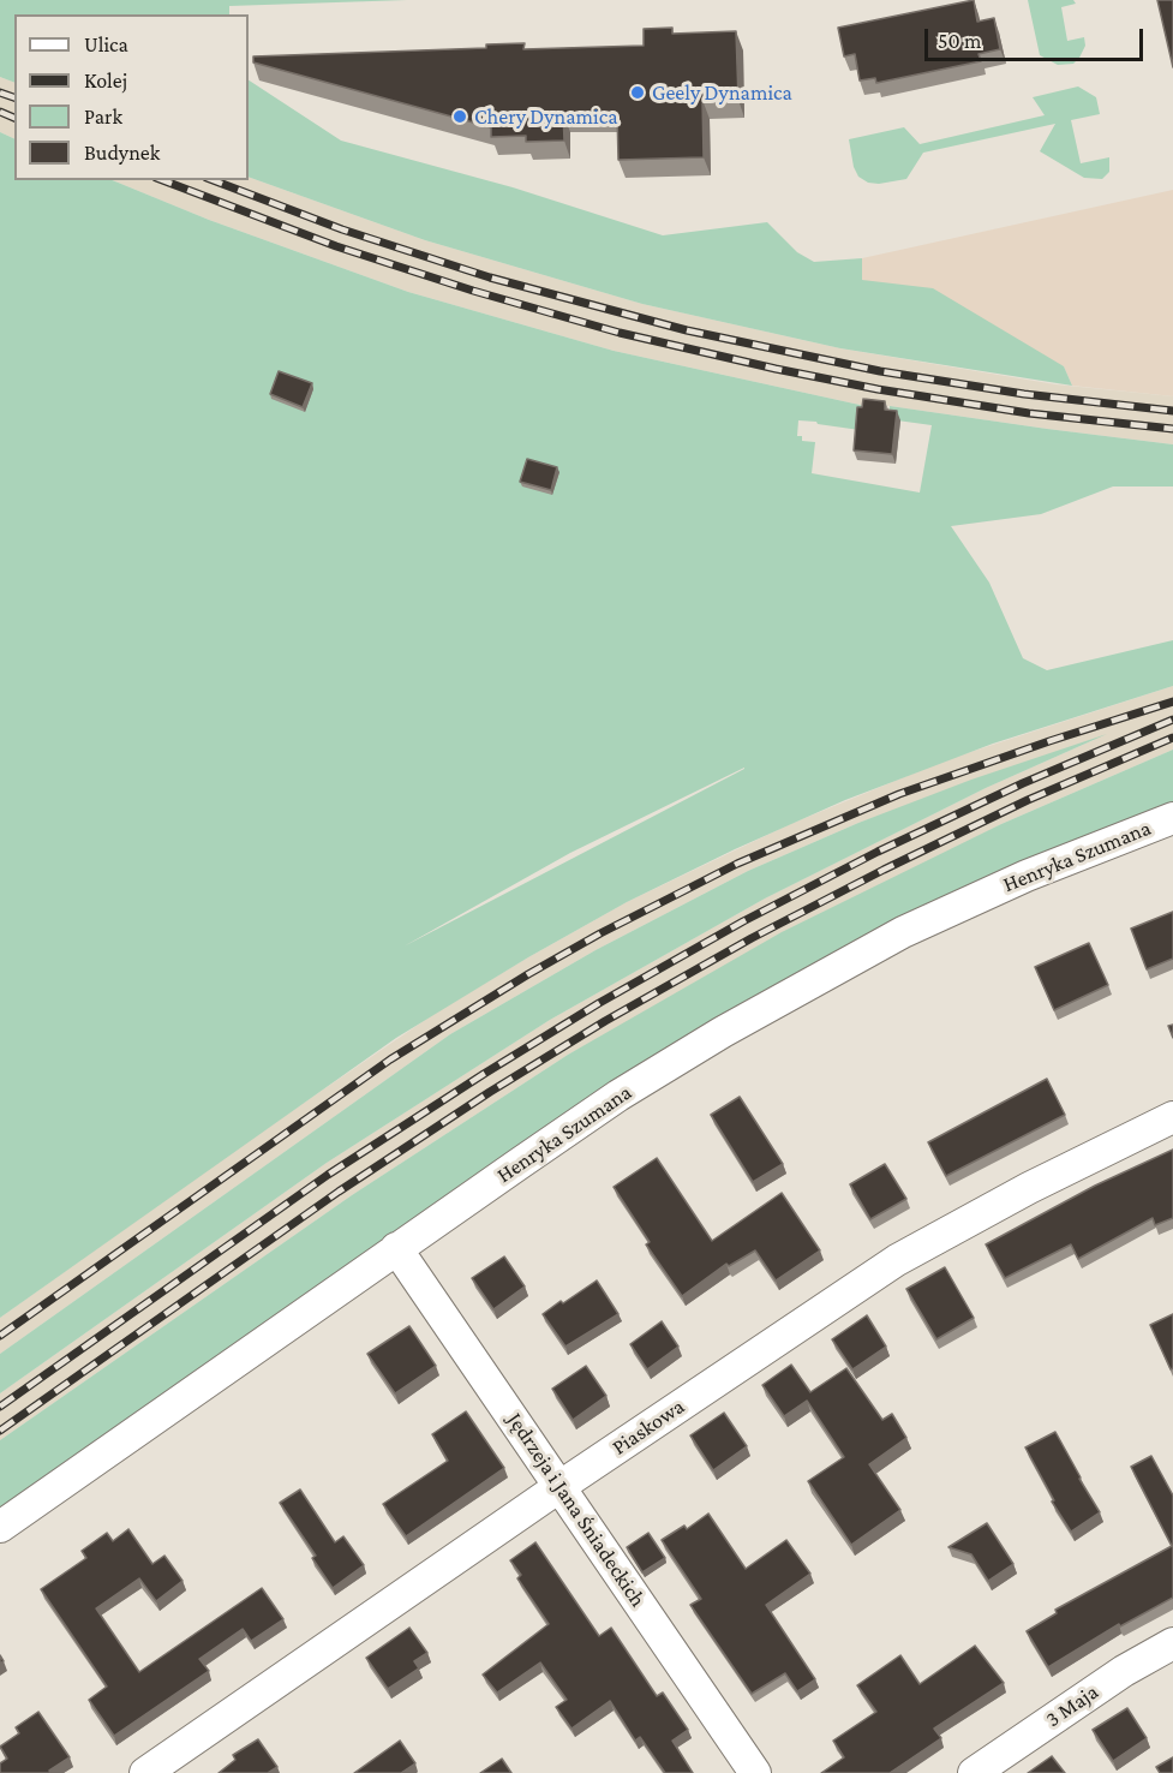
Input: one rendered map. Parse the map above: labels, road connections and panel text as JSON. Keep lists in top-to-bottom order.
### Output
{
  "streets": {
    "street": [
      "Henryka Szumana",
      "Piaskowa",
      "Jędrzeja i Jana Śniadeckich",
      "3 Maja"
    ]
  },
  "crossings": [
    ["Henryka Szumana", "Jędrzeja i Jana Śniadeckich"],
    ["Piaskowa", "Jędrzeja i Jana Śniadeckich"]
  ],
  "places": ["Geely Dynamica", "Chery Dynamica"],
  "legend": [
    "Ulica",
    "Kolej",
    "Park",
    "Budynek"
  ],
  "scale_bar": "50 m"
}
